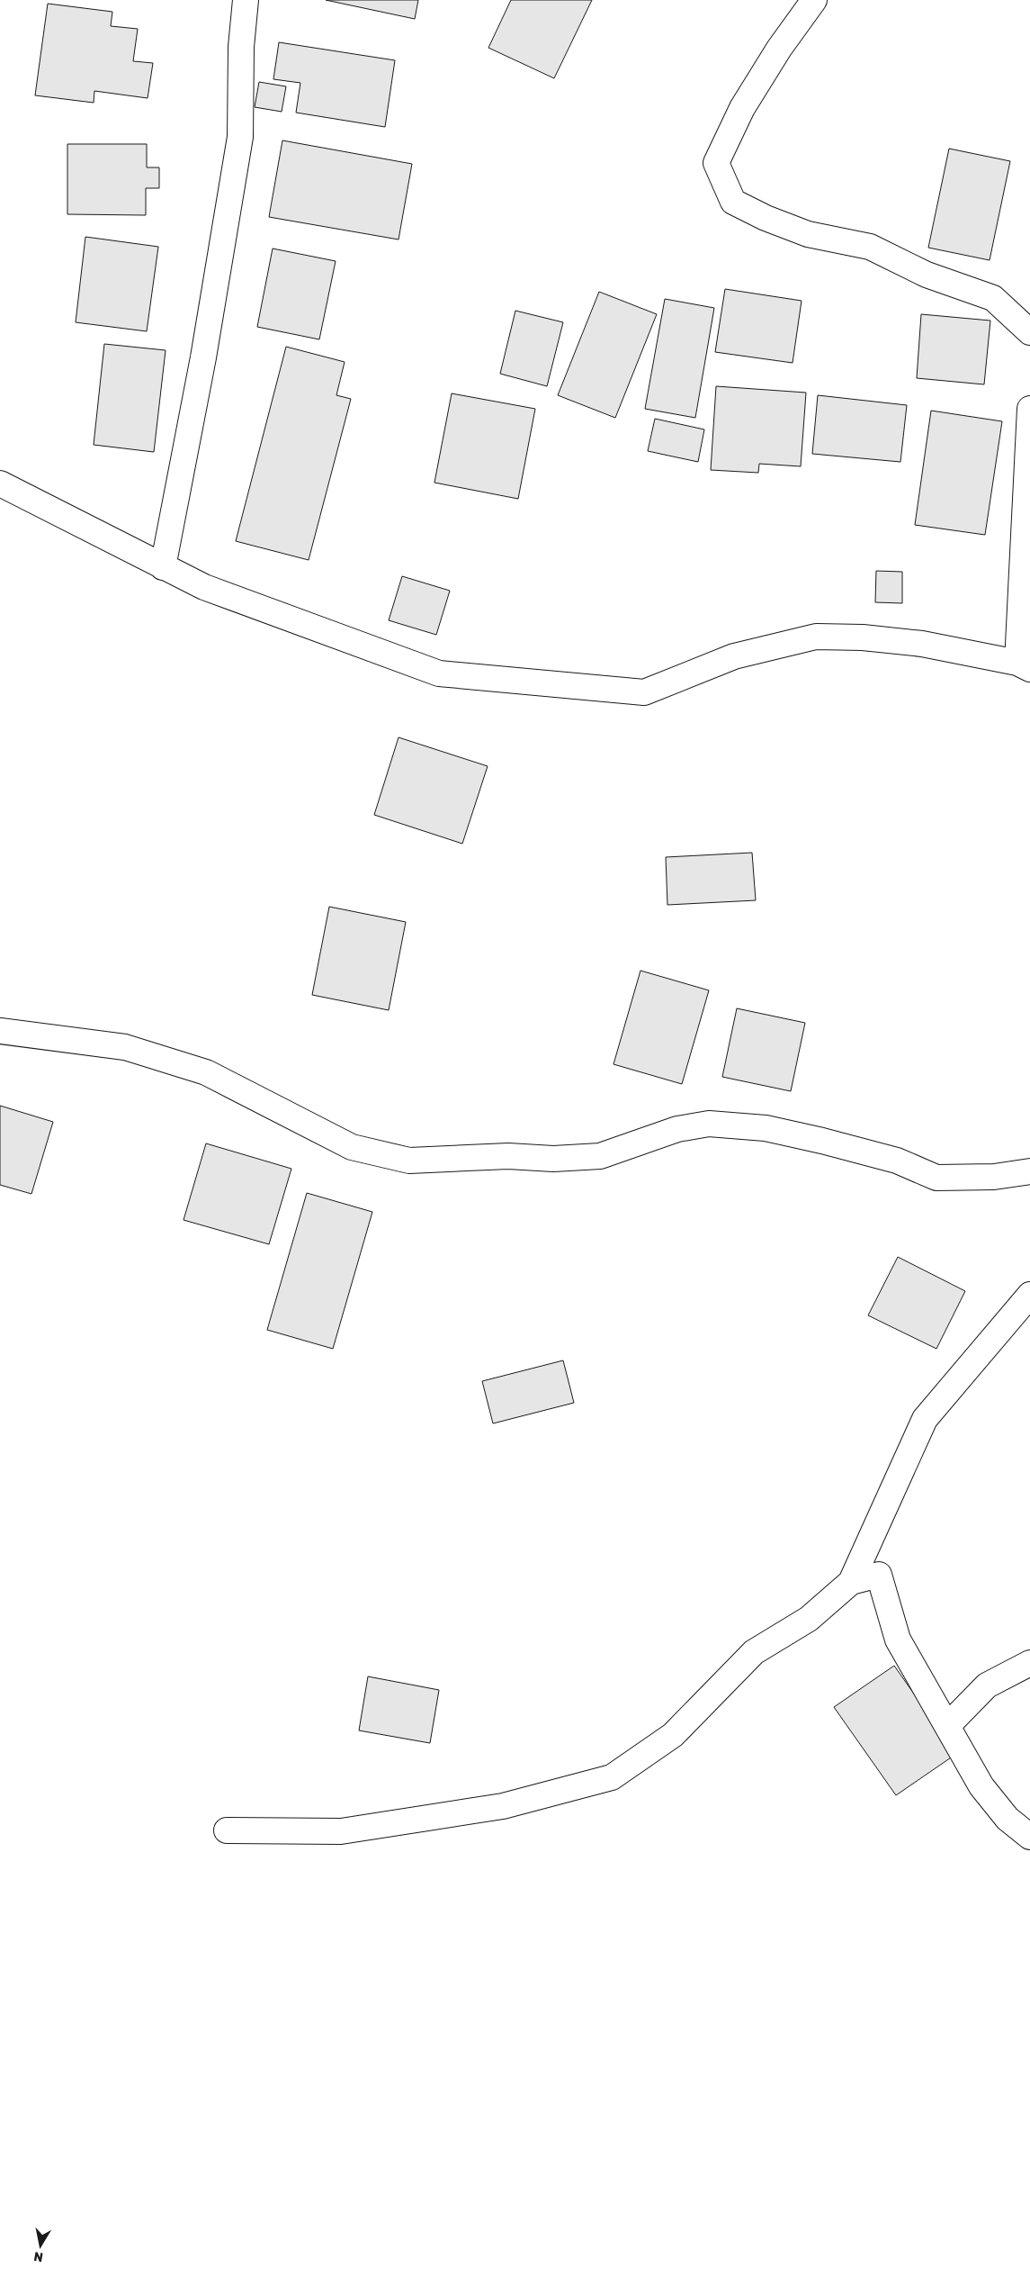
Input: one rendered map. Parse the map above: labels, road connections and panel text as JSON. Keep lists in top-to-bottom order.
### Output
{
  "north": "bottom"
}
